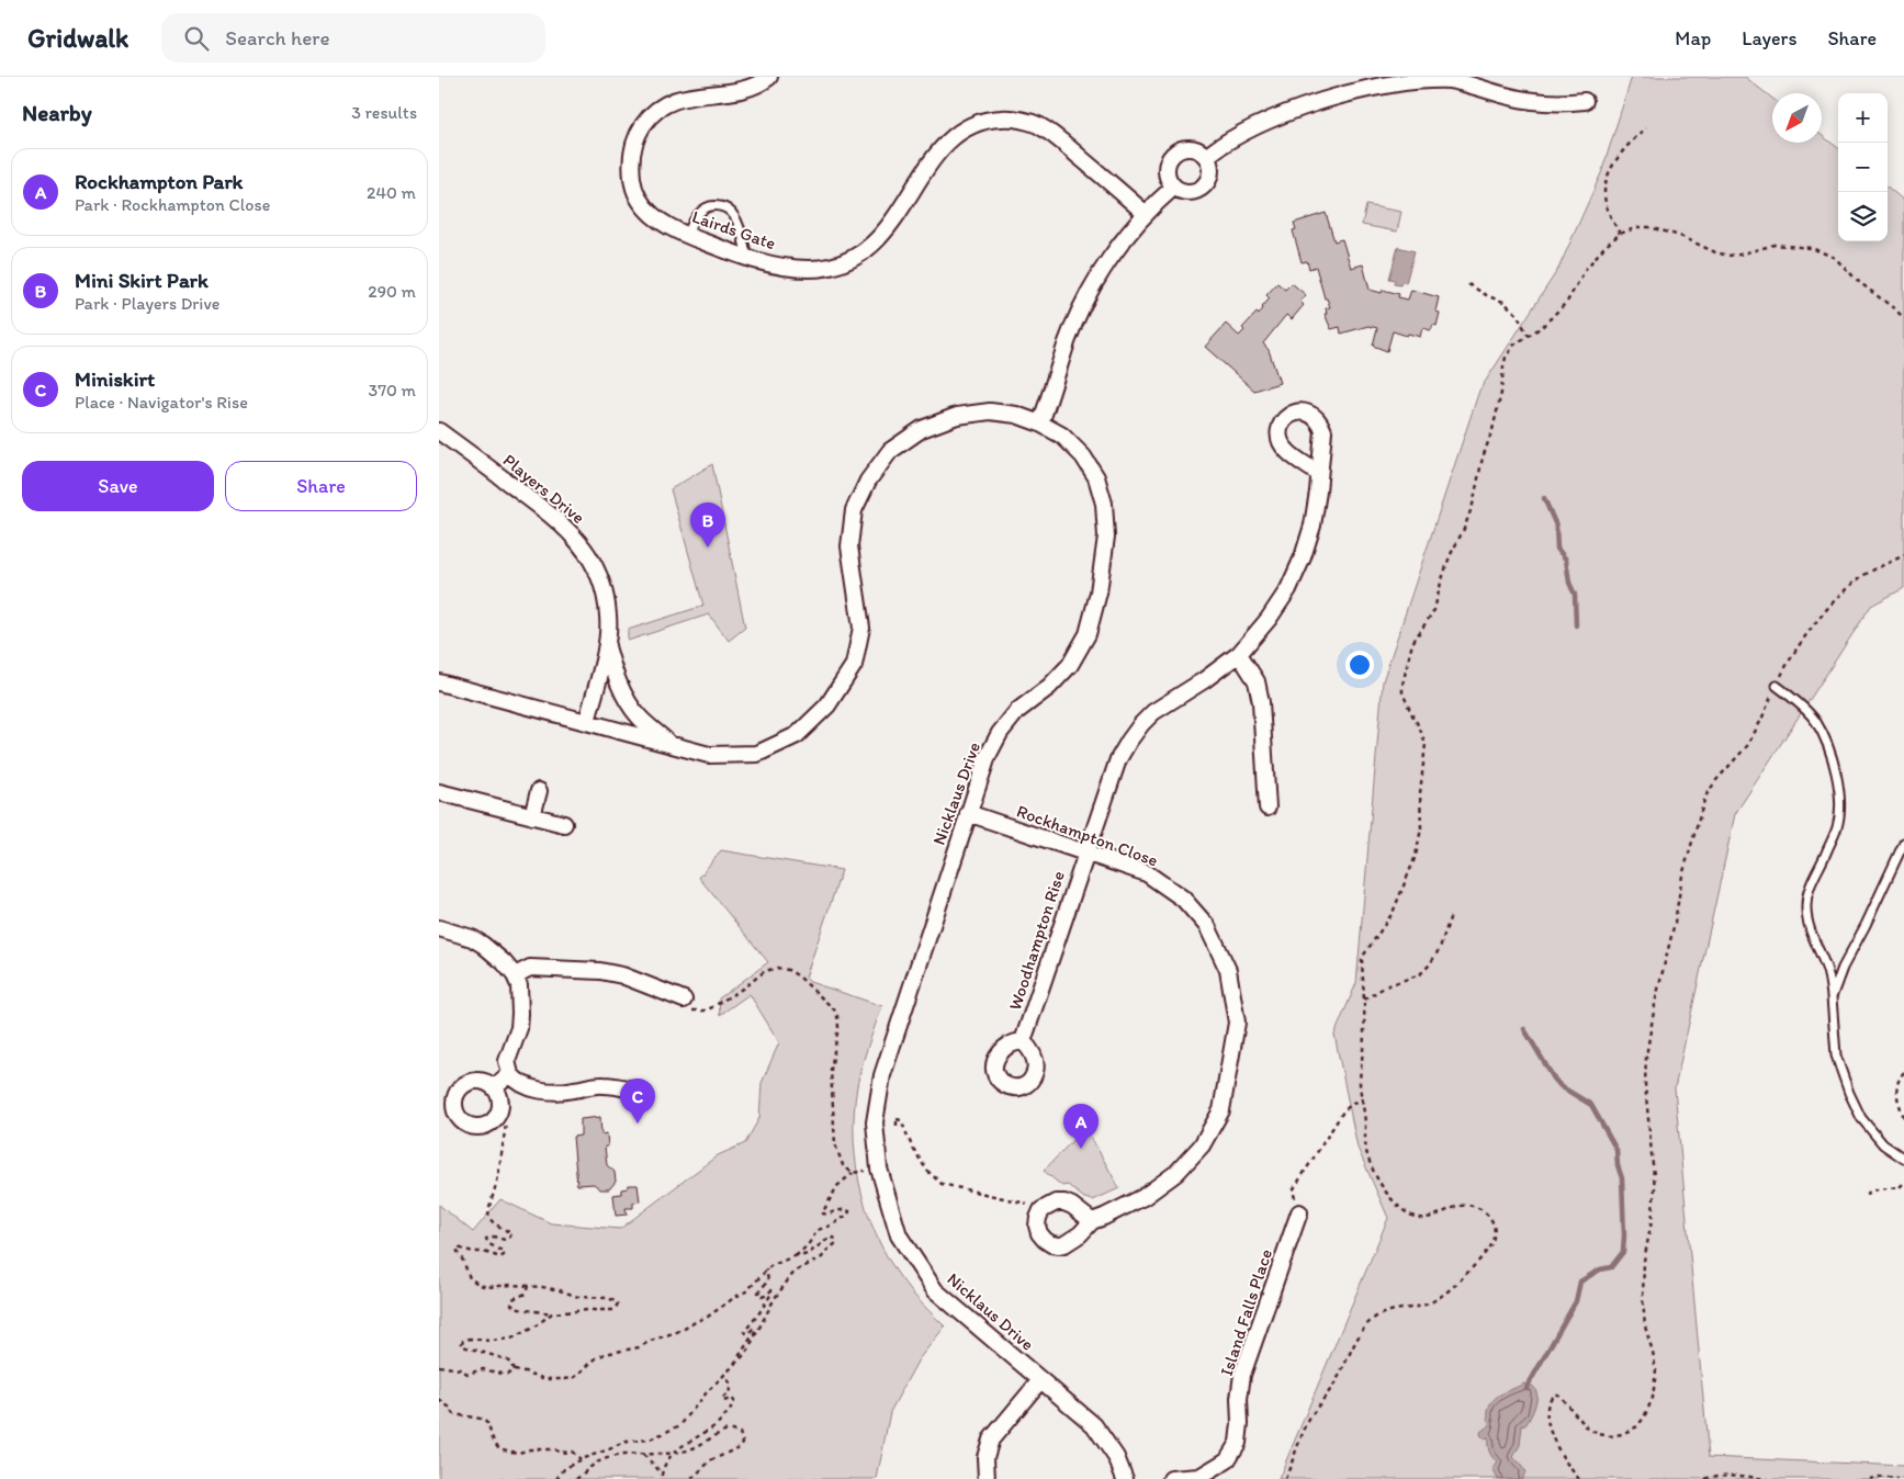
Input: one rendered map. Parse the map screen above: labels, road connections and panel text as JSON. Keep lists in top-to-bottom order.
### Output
{
  "streets": {
    "street": [
      "Lairds Gate",
      "Players Drive",
      "Nicklaus Drive",
      "Rockhampton Close",
      "Woodhampton Rise",
      "Island Falls Place"
    ]
  },
  "crossings": [
    ["Players Drive", "Nicklaus Drive"],
    ["Nicklaus Drive", "Rockhampton Close"],
    ["Rockhampton Close", "Woodhampton Rise"]
  ],
  "north": "bottom left",
  "page": {
    "header": "Gridwalk",
    "search": "Search here",
    "nav": ["Map", "Layers", "Share"],
    "heading": ["Nearby", "3 results"],
    "map_buttons": ["+", "−"],
    "list": [
      {
        "mark": "A",
        "name": "Rockhampton Park",
        "note": "Park · Rockhampton Close",
        "value": "240 m"
      },
      {
        "mark": "B",
        "name": "Mini Skirt Park",
        "note": "Park · Players Drive",
        "value": "290 m"
      },
      {
        "mark": "C",
        "name": "Miniskirt",
        "note": "Place · Navigator's Rise",
        "value": "370 m"
      }
    ],
    "buttons": ["Save", "Share"],
    "pins": ["B", "C", "A"]
  }
}
